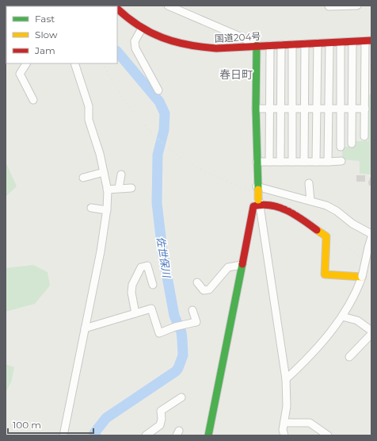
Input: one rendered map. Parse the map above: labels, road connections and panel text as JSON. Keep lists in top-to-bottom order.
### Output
{
  "streets": {
    "main road": ["国道204号"]
  },
  "districts": ["春日町"],
  "water": ["佐世保川"],
  "legend": ["Fast", "Slow", "Jam"],
  "scale_bar": "100 m"
}
